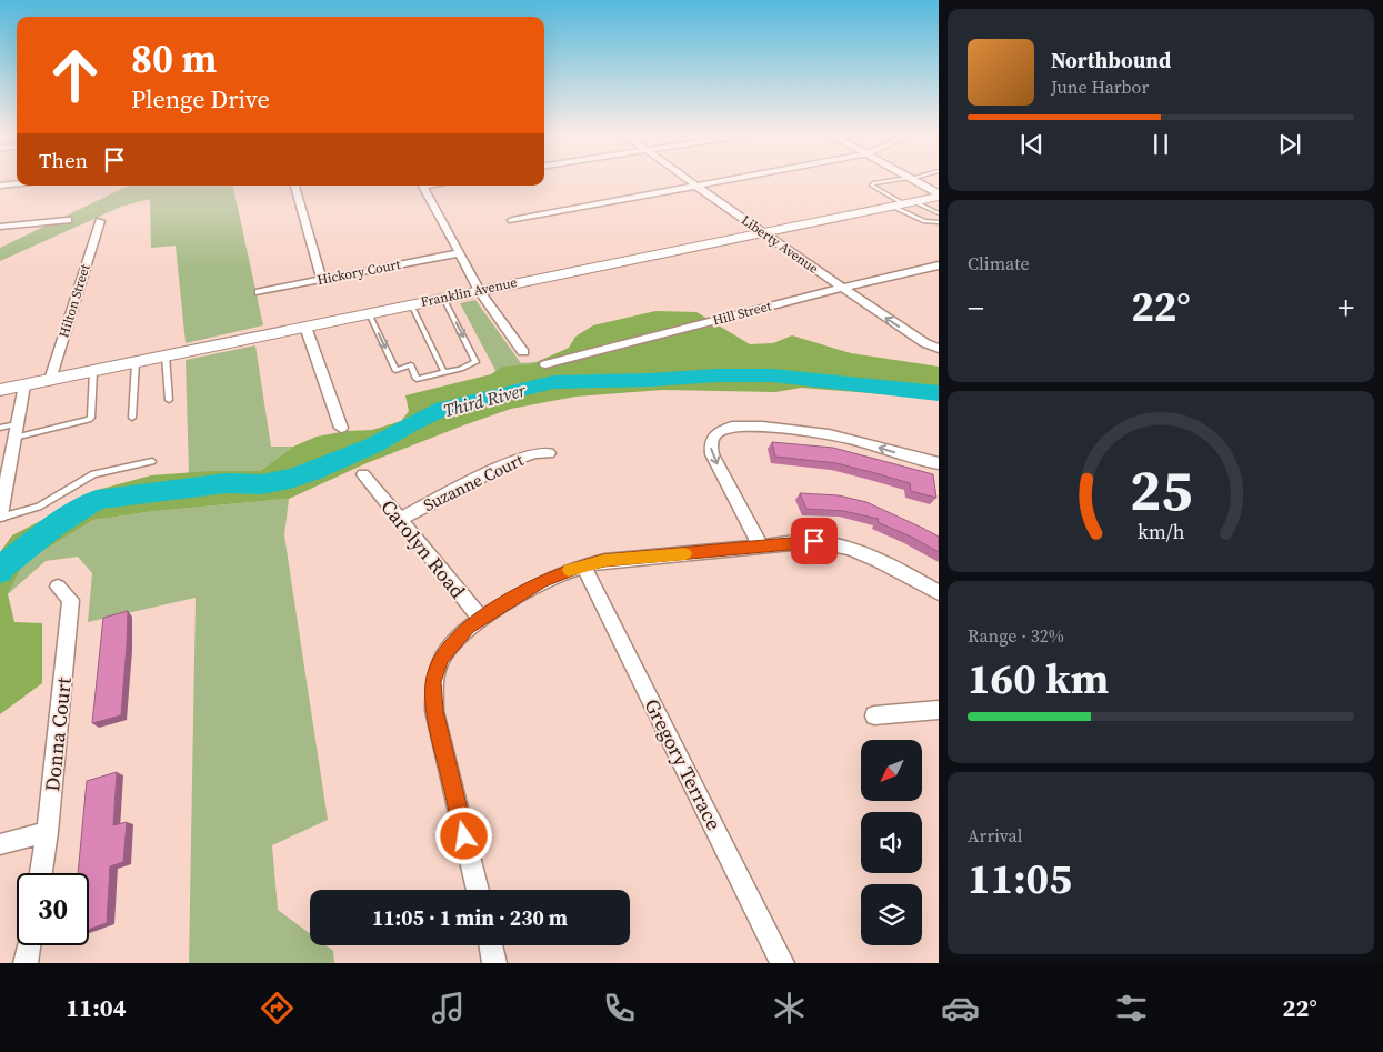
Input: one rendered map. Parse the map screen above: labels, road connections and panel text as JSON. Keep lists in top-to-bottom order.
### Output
{
  "streets": {
    "main road": ["Franklin Avenue"],
    "street": [
      "Liberty Avenue",
      "Hickory Court",
      "Hilton Street",
      "Hill Street",
      "Suzanne Court",
      "Carolyn Road",
      "Donna Court",
      "Gregory Terrace"
    ]
  },
  "crossings": [
    ["Liberty Avenue", "Franklin Avenue"],
    ["Liberty Avenue", "Hill Street"],
    ["Franklin Avenue", "Hilton Street"],
    ["Suzanne Court", "Carolyn Road"]
  ],
  "one_way": ["Liberty Avenue"],
  "water": ["Third River"],
  "north": "bottom left",
  "page": {
    "turn": ["80 m", "Plenge Drive"],
    "song": ["Northbound", "June Harbor"],
    "then": "Then",
    "tile": [
      "Climate",
      ["Range · 32%", "160 km"],
      ["Arrival", "11:05"]
    ],
    "heat": ["−", "22°", "+"],
    "limit": "30",
    "trip": "11:05 · 1 min · 230 m",
    "tabs": ["11:04", "22°"],
    "gauge": ["25", "km/h"]
  }
}
